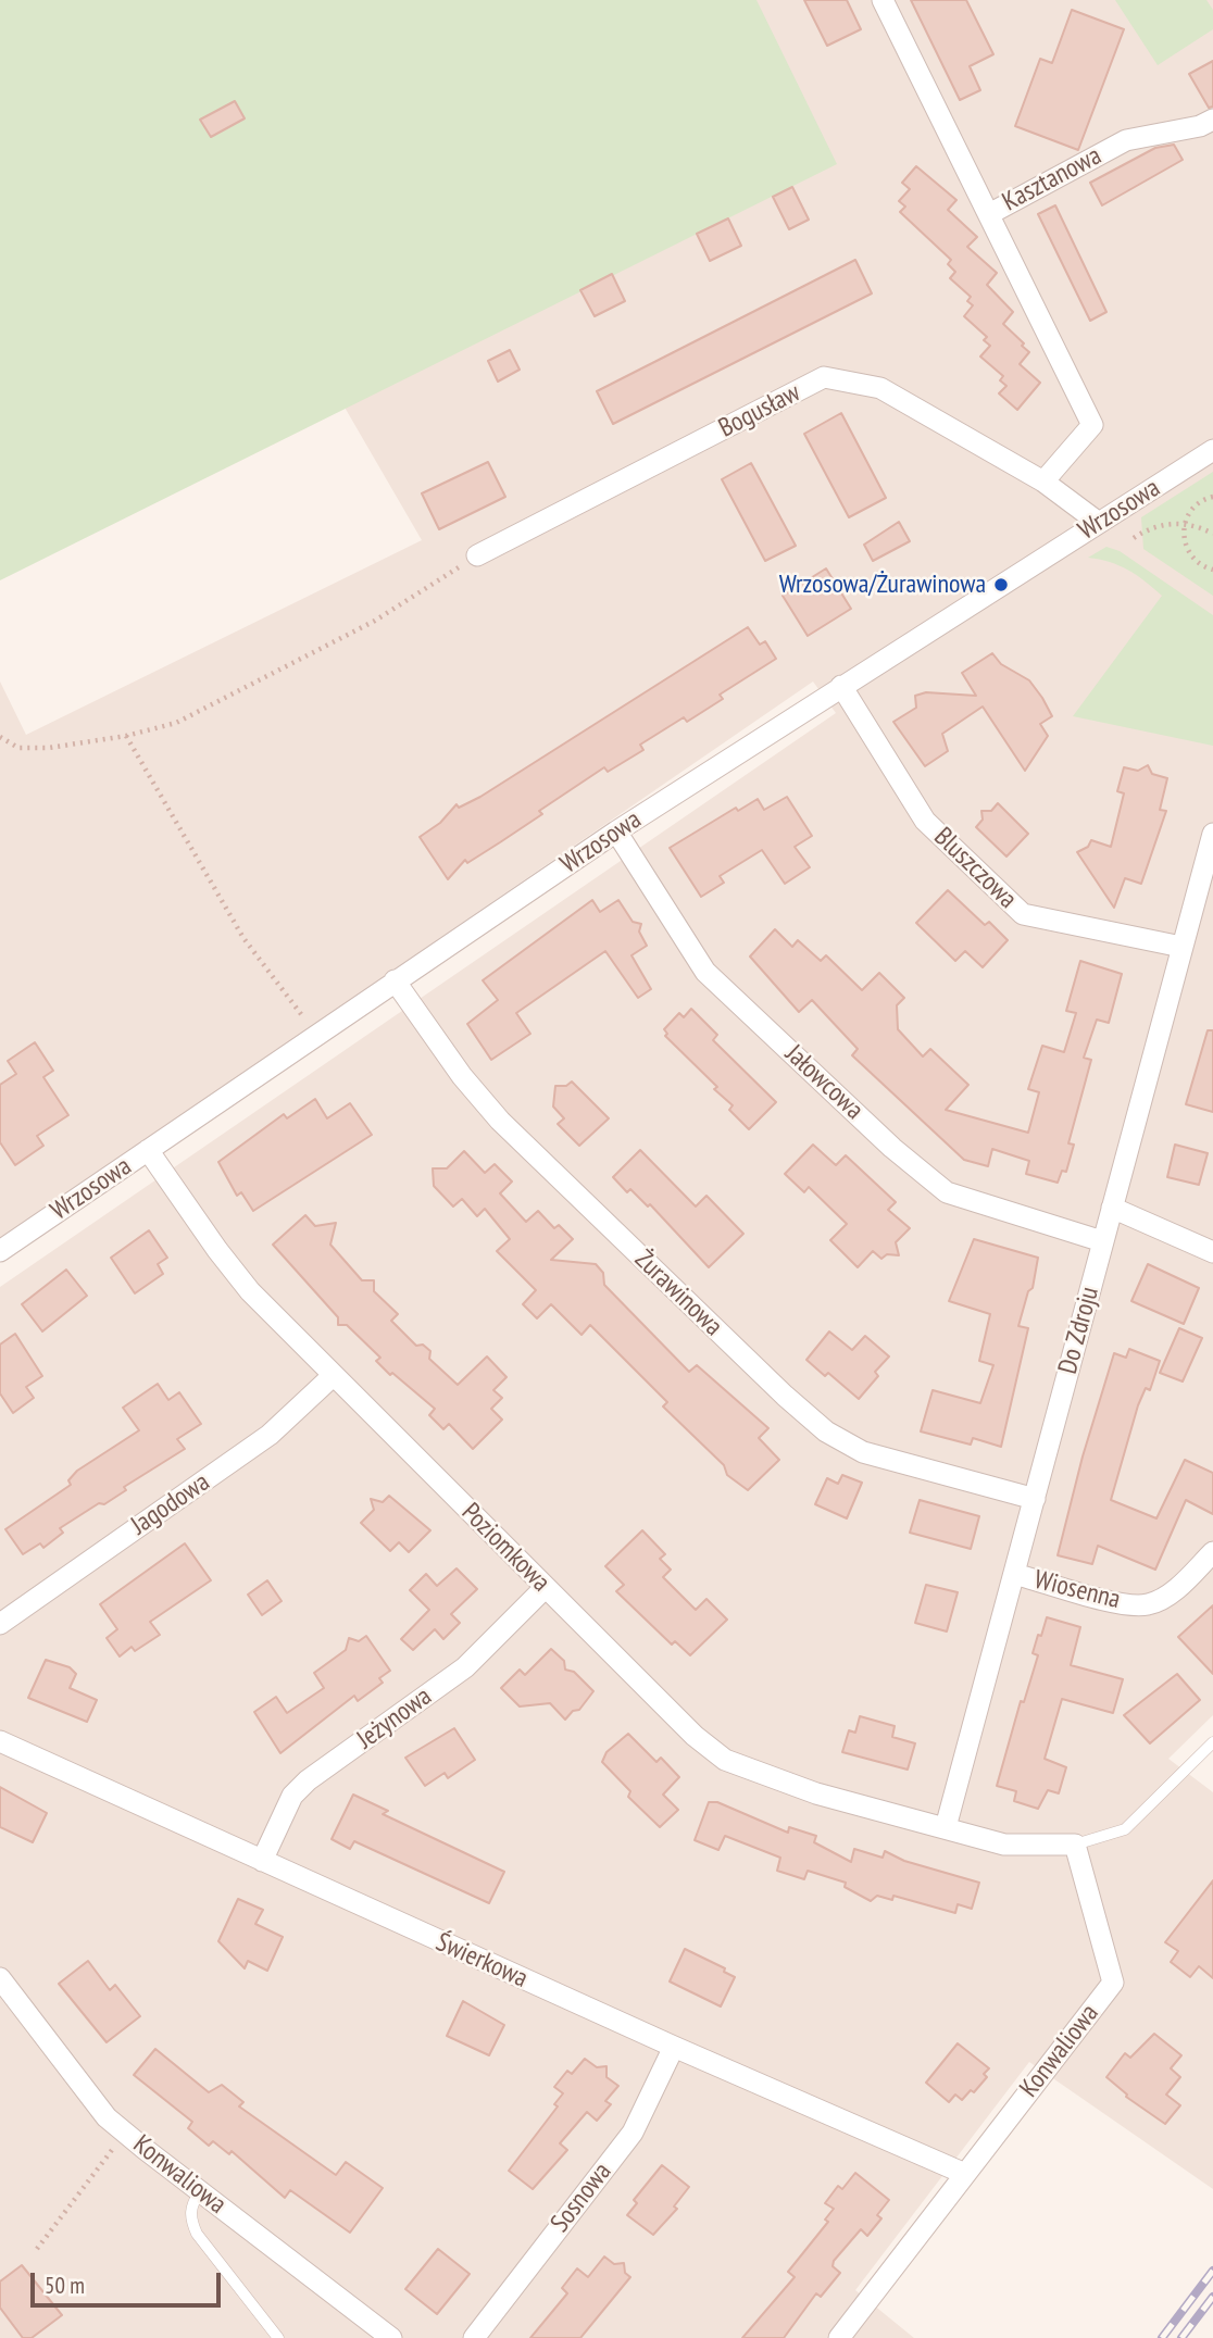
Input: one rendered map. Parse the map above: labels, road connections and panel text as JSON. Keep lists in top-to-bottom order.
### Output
{
  "streets": {
    "street": [
      "Kasztanowa",
      "Bogusław",
      "Wrzosowa",
      "Bluszczowa",
      "Jałowcowa",
      "Żurawinowa",
      "Do Zdroju",
      "Jagodowa",
      "Poziomkowa",
      "Wiosenna",
      "Jeżynowa",
      "Świerkowa",
      "Konwaliowa",
      "Sosnowa"
    ]
  },
  "crossings": [
    ["Bogusław", "Wrzosowa"],
    ["Wrzosowa", "Bluszczowa"],
    ["Wrzosowa", "Jałowcowa"],
    ["Wrzosowa", "Żurawinowa"],
    ["Wrzosowa", "Poziomkowa"],
    ["Bluszczowa", "Do Zdroju"],
    ["Jałowcowa", "Do Zdroju"],
    ["Żurawinowa", "Do Zdroju"],
    ["Do Zdroju", "Poziomkowa"],
    ["Do Zdroju", "Wiosenna"],
    ["Jagodowa", "Poziomkowa"],
    ["Poziomkowa", "Jeżynowa"],
    ["Jeżynowa", "Świerkowa"],
    ["Świerkowa", "Konwaliowa"],
    ["Świerkowa", "Sosnowa"]
  ],
  "places": ["Wrzosowa/Żurawinowa"],
  "scale_bar": "50 m"
}
